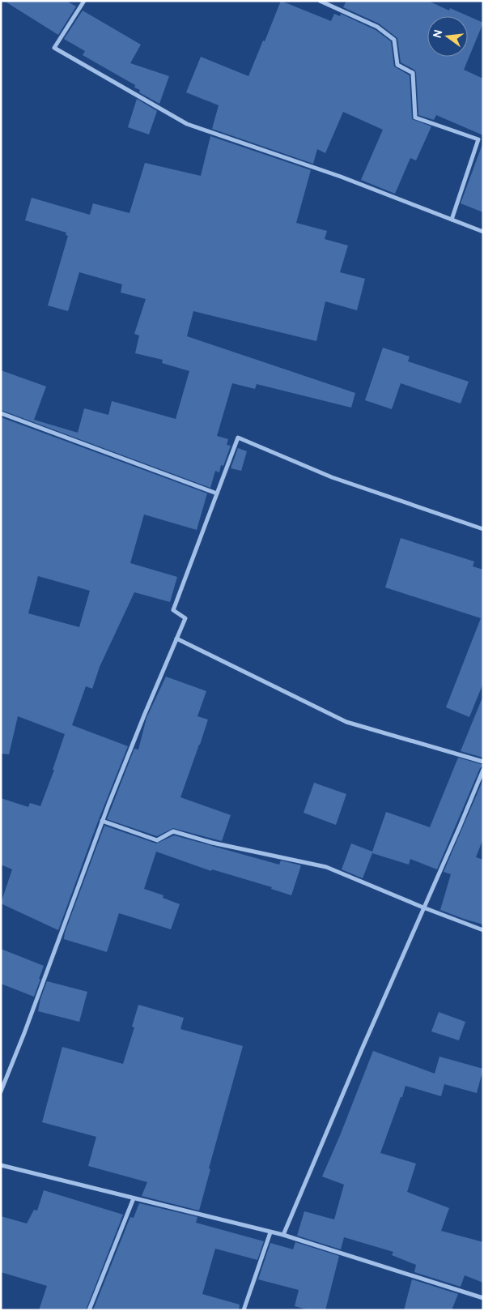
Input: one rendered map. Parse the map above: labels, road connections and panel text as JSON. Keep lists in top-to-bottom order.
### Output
{
  "north": "left"
}
